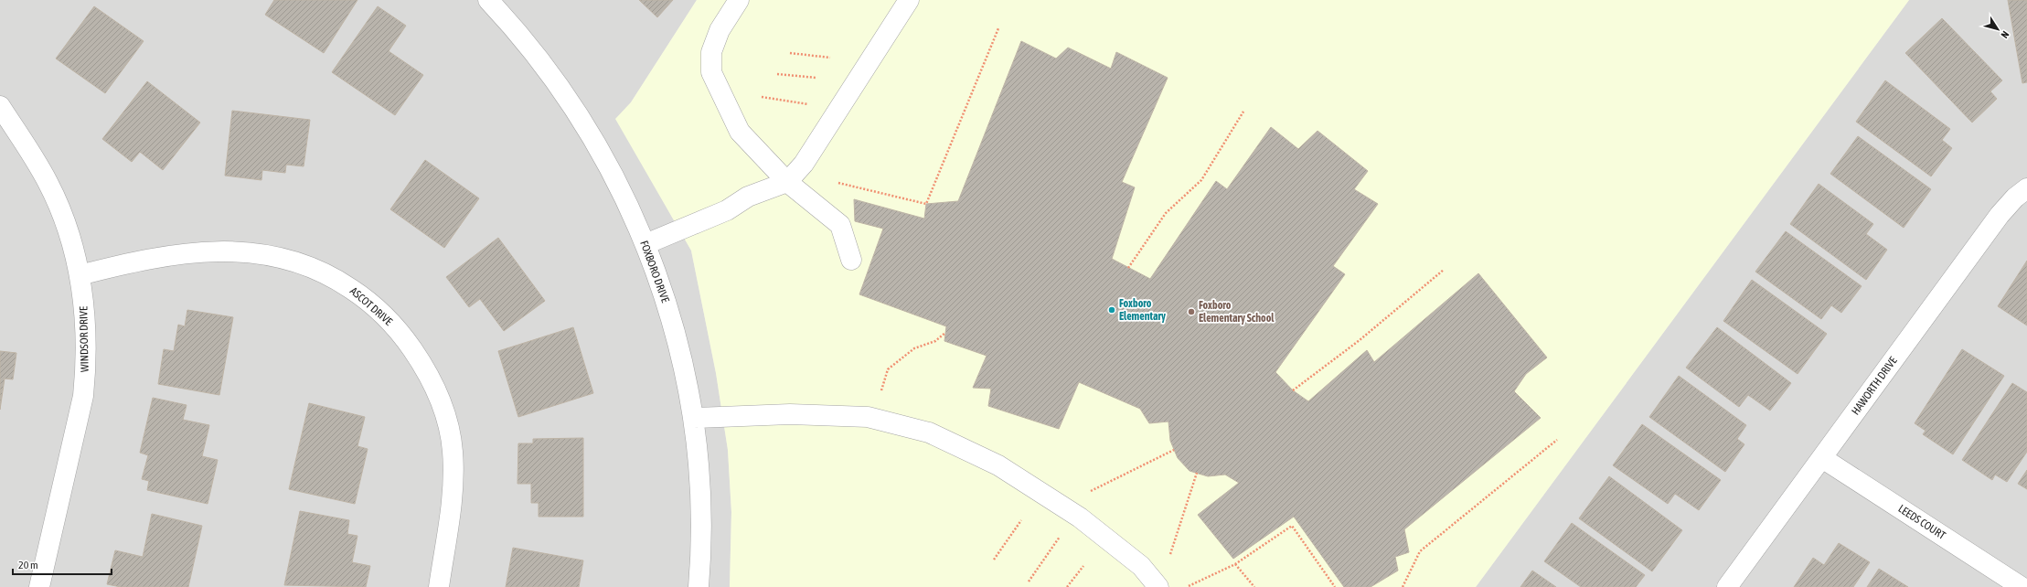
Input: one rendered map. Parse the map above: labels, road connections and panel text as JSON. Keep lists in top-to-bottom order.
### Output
{
  "streets": {
    "street": [
      "FOXBORO DRIVE",
      "ASCOT DRIVE",
      "WINDSOR DRIVE",
      "HAWORTH DRIVE",
      "LEEDS COURT"
    ]
  },
  "crossings": [
    ["ASCOT DRIVE", "WINDSOR DRIVE"],
    ["HAWORTH DRIVE", "LEEDS COURT"]
  ],
  "places": ["Foxboro Elementary", "Foxboro Elementary School"],
  "scale_bar": "20 m",
  "north": "bottom right"
}
